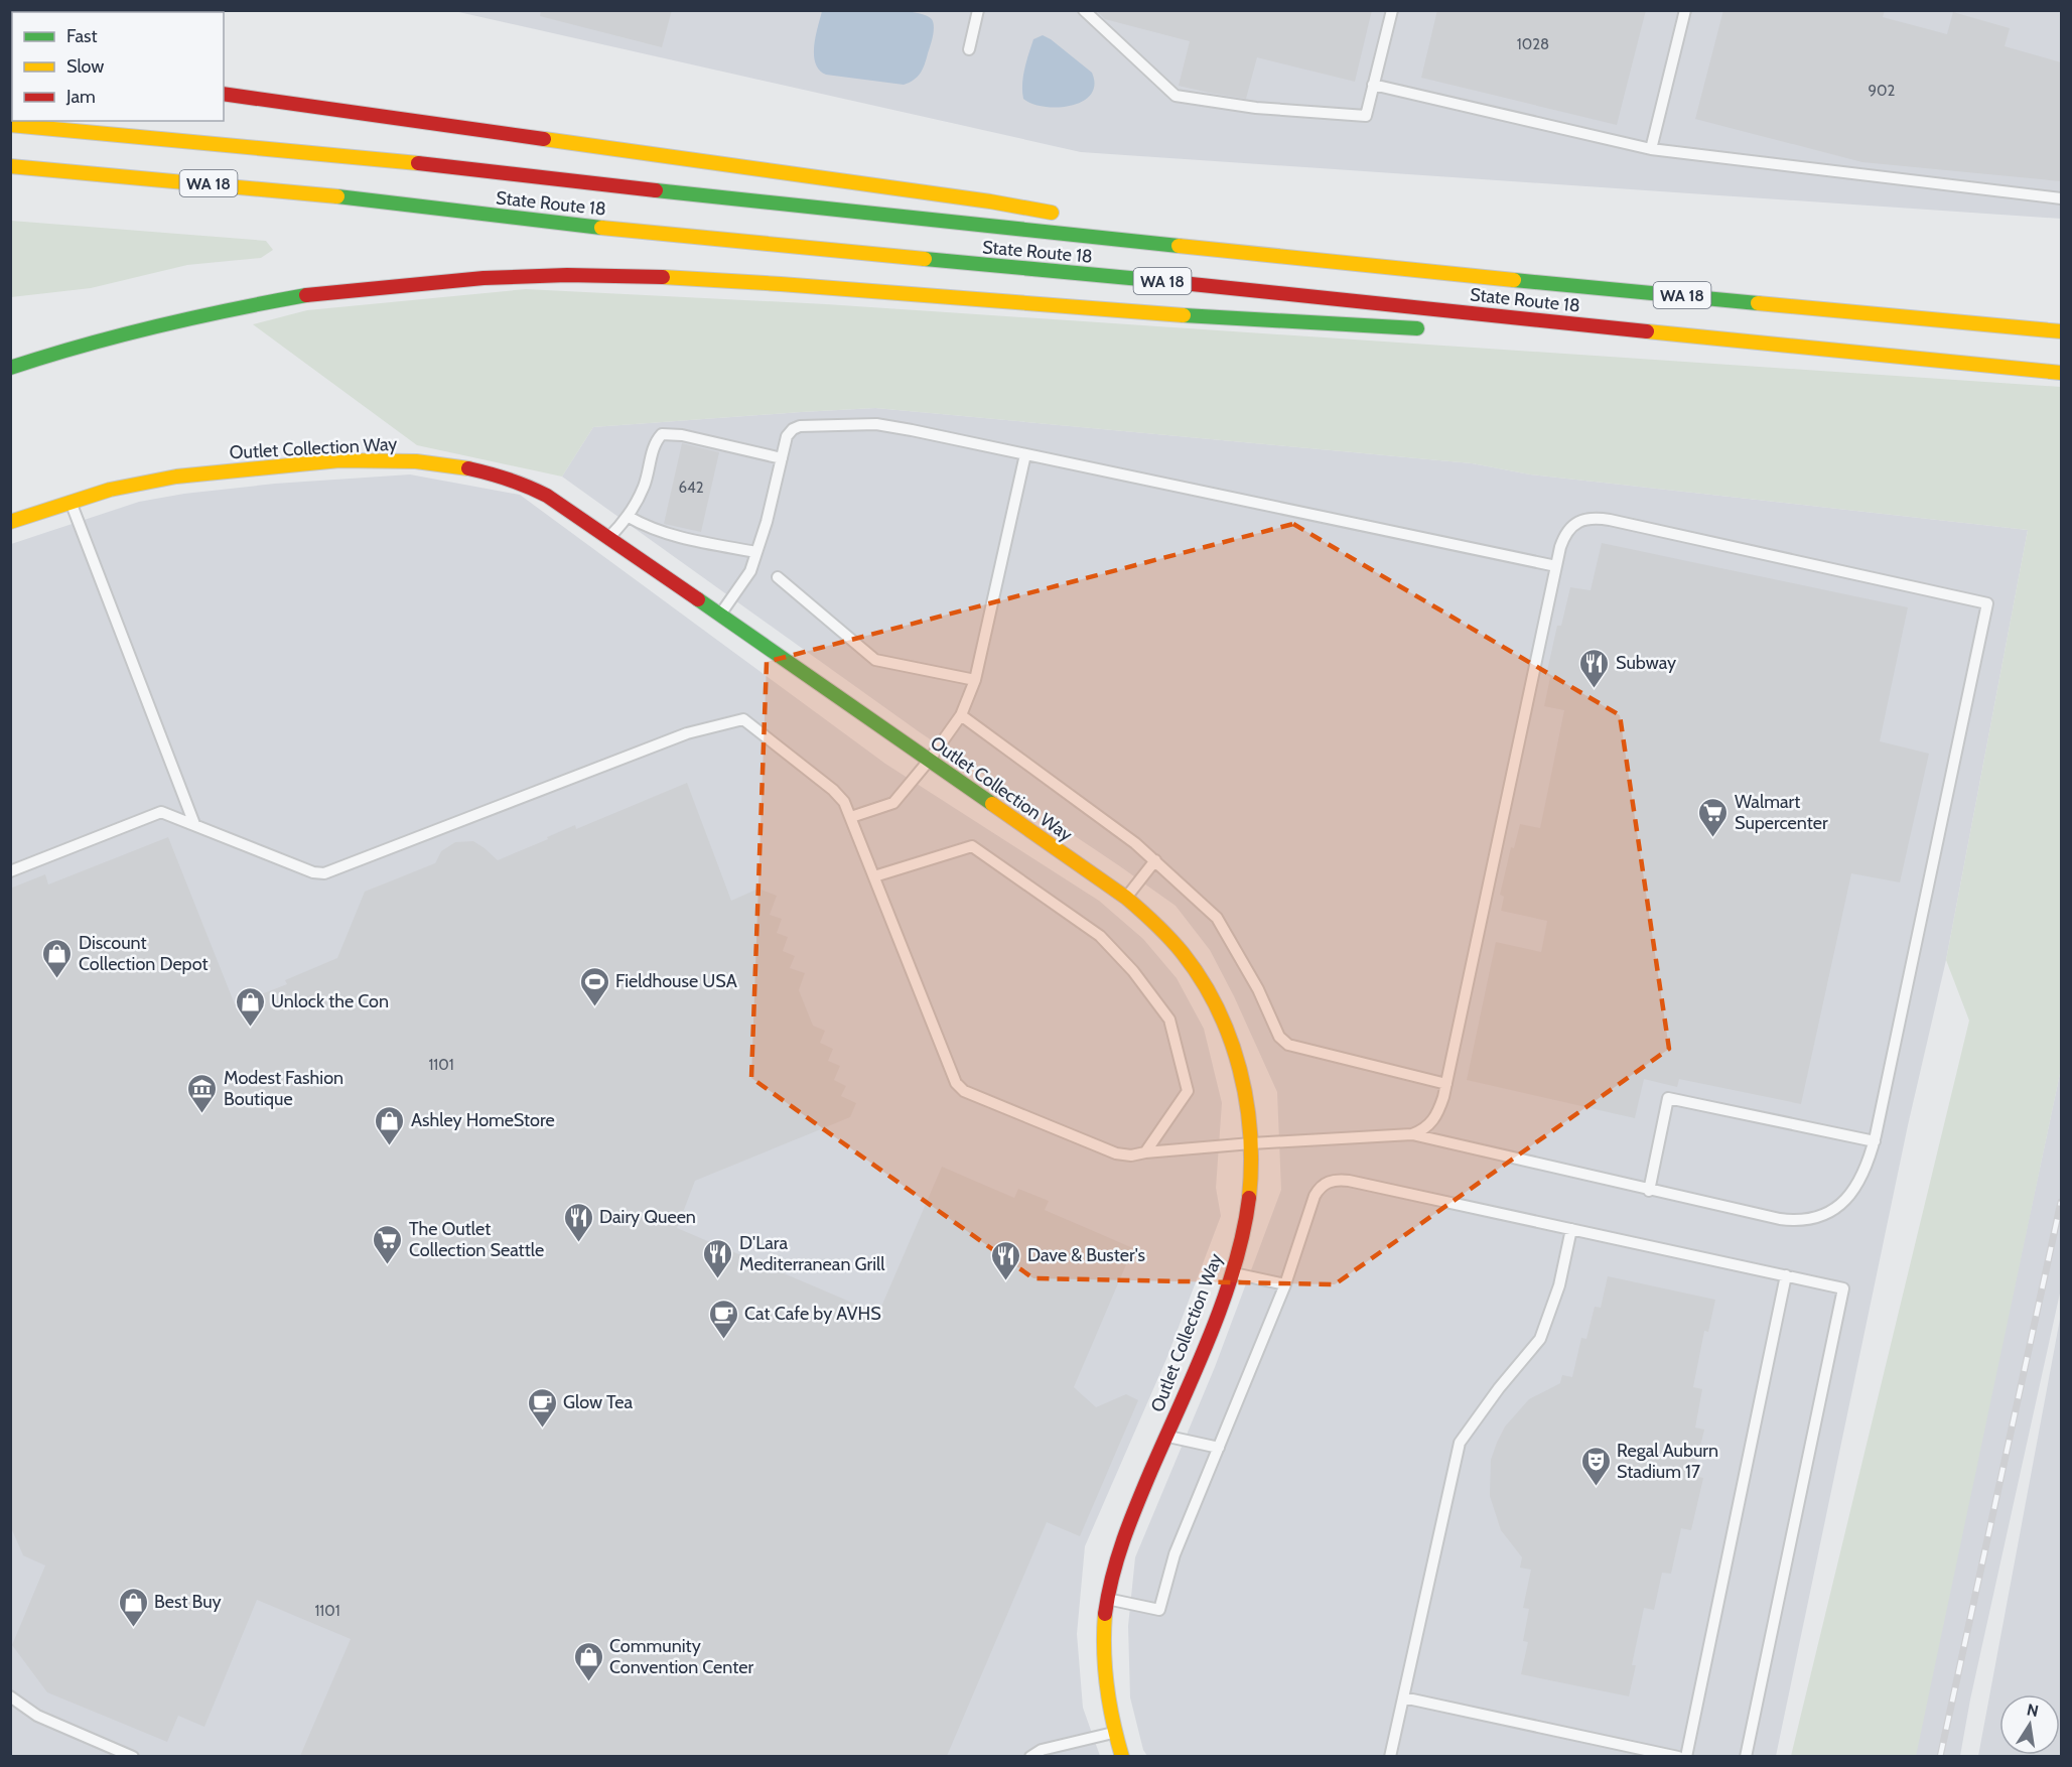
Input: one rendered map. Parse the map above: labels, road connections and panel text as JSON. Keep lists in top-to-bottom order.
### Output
{
  "streets": {
    "main road": ["WA 18", "State Route 18", "Outlet Collection Way"]
  },
  "places": {
    "restaurant": [
      "Subway",
      "Dairy Queen",
      "D'Lara Mediterranean Grill",
      "Dave & Buster's"
    ],
    "supermarket": ["Walmart Supercenter", "The Outlet Collection Seattle"],
    "shop": [
      "Discount Collection Depot",
      "Unlock the Con",
      "Ashley HomeStore",
      "Best Buy",
      "Community Convention Center"
    ],
    "sports": ["Fieldhouse USA"],
    "museum": ["Modest Fashion Boutique"],
    "cafe": ["Cat Cafe by AVHS", "Glow Tea"],
    "theatre": ["Regal Auburn Stadium 17"]
  },
  "house_numbers": [
    "1028",
    "902",
    "642",
    "1101",
    "1101"
  ],
  "legend": ["Fast", "Slow", "Jam"],
  "north": "top"
}
